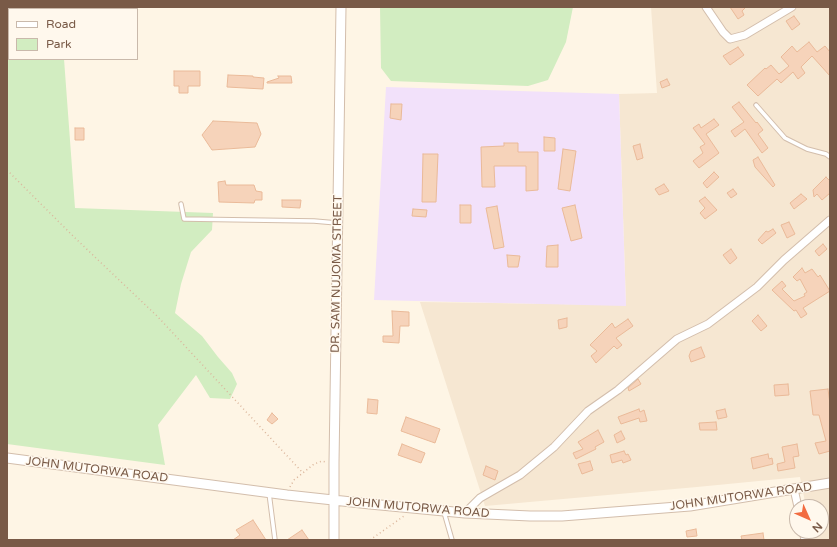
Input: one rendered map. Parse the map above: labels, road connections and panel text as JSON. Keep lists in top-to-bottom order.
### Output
{
  "streets": {
    "street": ["DR. SAM NUJOMA STREET", "JOHN MUTORWA ROAD"]
  },
  "crossings": [
    ["DR. SAM NUJOMA STREET", "JOHN MUTORWA ROAD"]
  ],
  "legend": ["Road", "Park"],
  "north": "bottom right"
}
